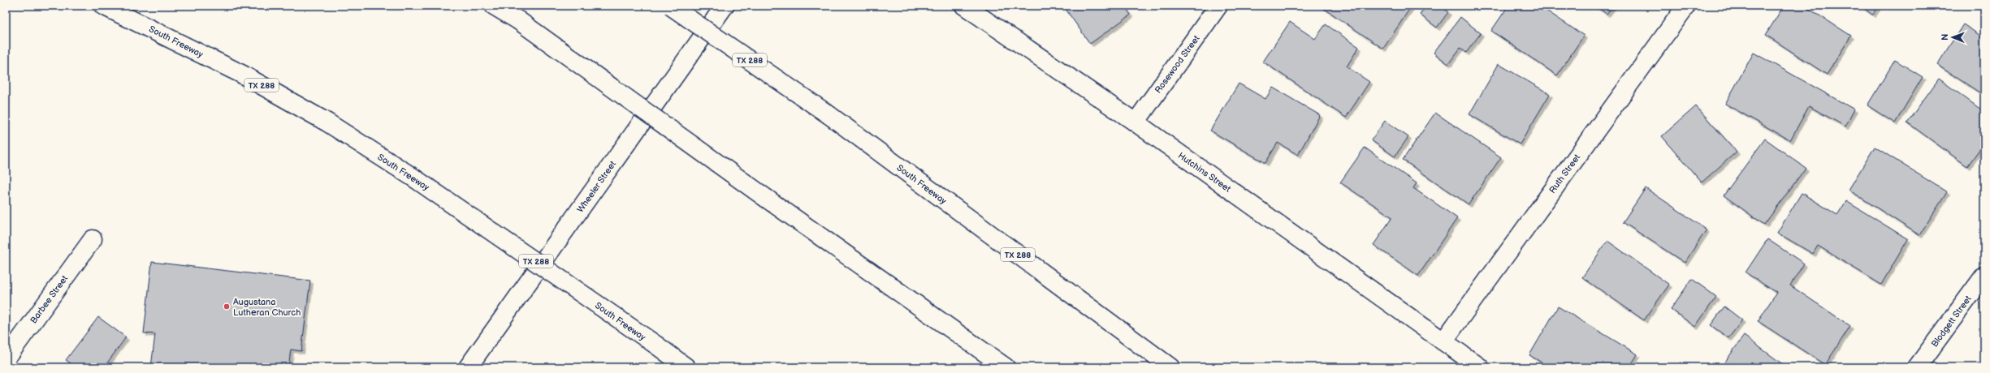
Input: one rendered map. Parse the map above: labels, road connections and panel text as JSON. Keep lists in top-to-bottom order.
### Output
{
  "streets": {
    "main road": [
      "South Freeway",
      "TX 288",
      "Rosewood Street",
      "Hutchins Street",
      "Ruth Street",
      "Wheeler Street",
      "Barbee Street",
      "Blodgett Street"
    ]
  },
  "crossings": [
    ["Rosewood Street", "Hutchins Street"],
    ["Hutchins Street", "Ruth Street"]
  ],
  "places": ["Augustana Lutheran Church"],
  "north": "left"
}
